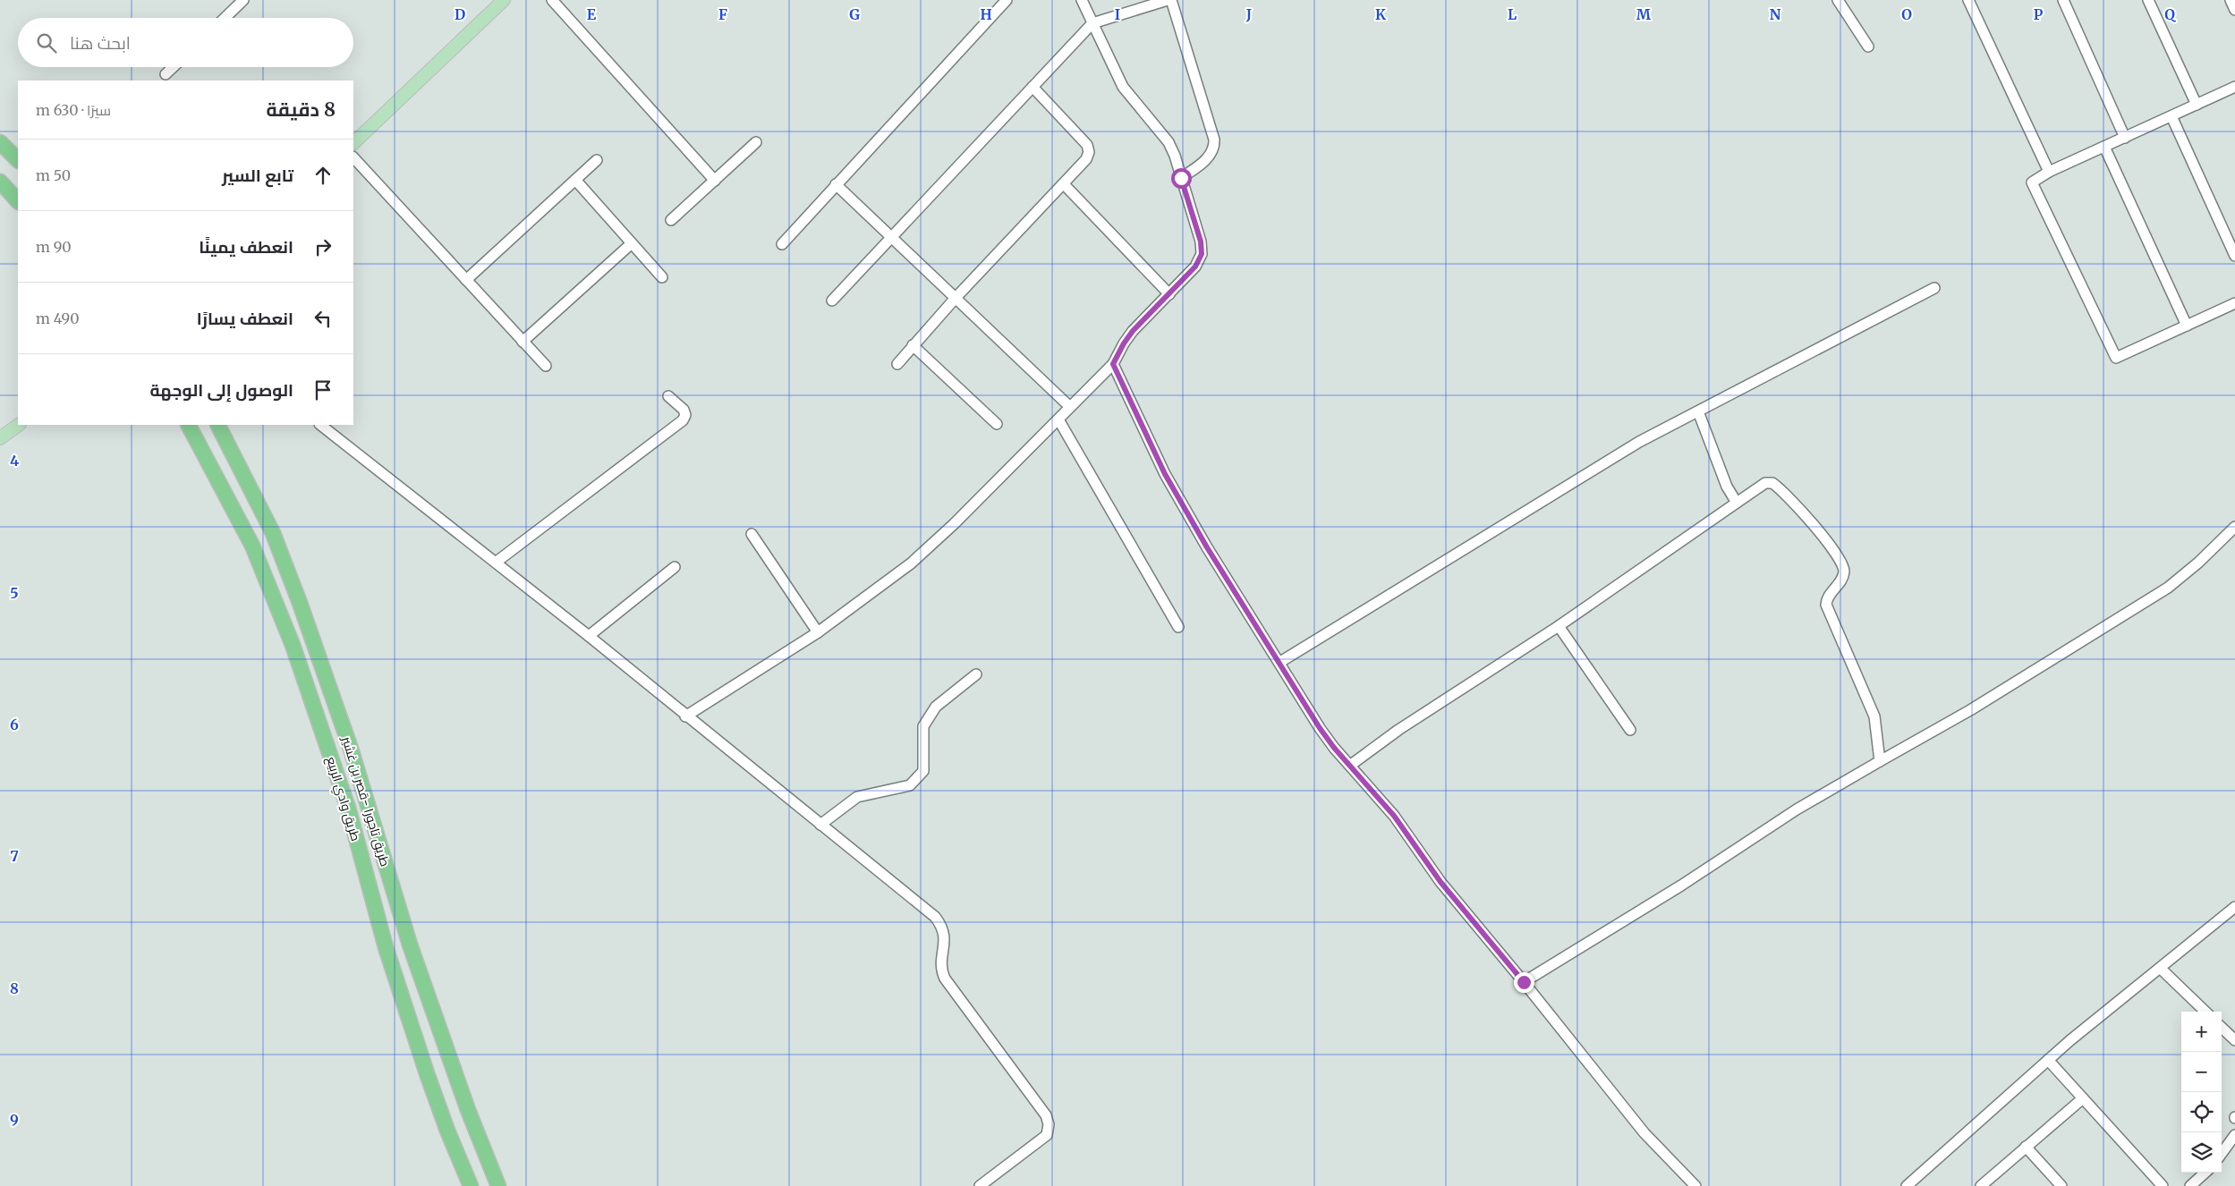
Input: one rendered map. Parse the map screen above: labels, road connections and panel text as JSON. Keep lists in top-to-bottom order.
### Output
{
  "streets": {
    "highway": ["طريق وادي الربيع", "طريق تاجورا -قصر بن غشير"]
  },
  "page": {
    "search": "ابحث هنا",
    "heading": ["8 دقيقة", "سيرًا · 630 m"],
    "list": [
      ["تابع السير", "50 m"],
      ["انعطف يمينًا", "90 m"],
      ["انعطف يسارًا", "490 m"],
      "الوصول إلى الوجهة"
    ],
    "map_buttons": ["+", "−"]
  },
  "grid": {
    "columns": [
      "D",
      "E",
      "F",
      "G",
      "H",
      "I",
      "J",
      "K",
      "L",
      "M",
      "N",
      "O",
      "P",
      "Q"
    ],
    "rows": [
      "4",
      "5",
      "6",
      "7",
      "8",
      "9"
    ]
  }
}
